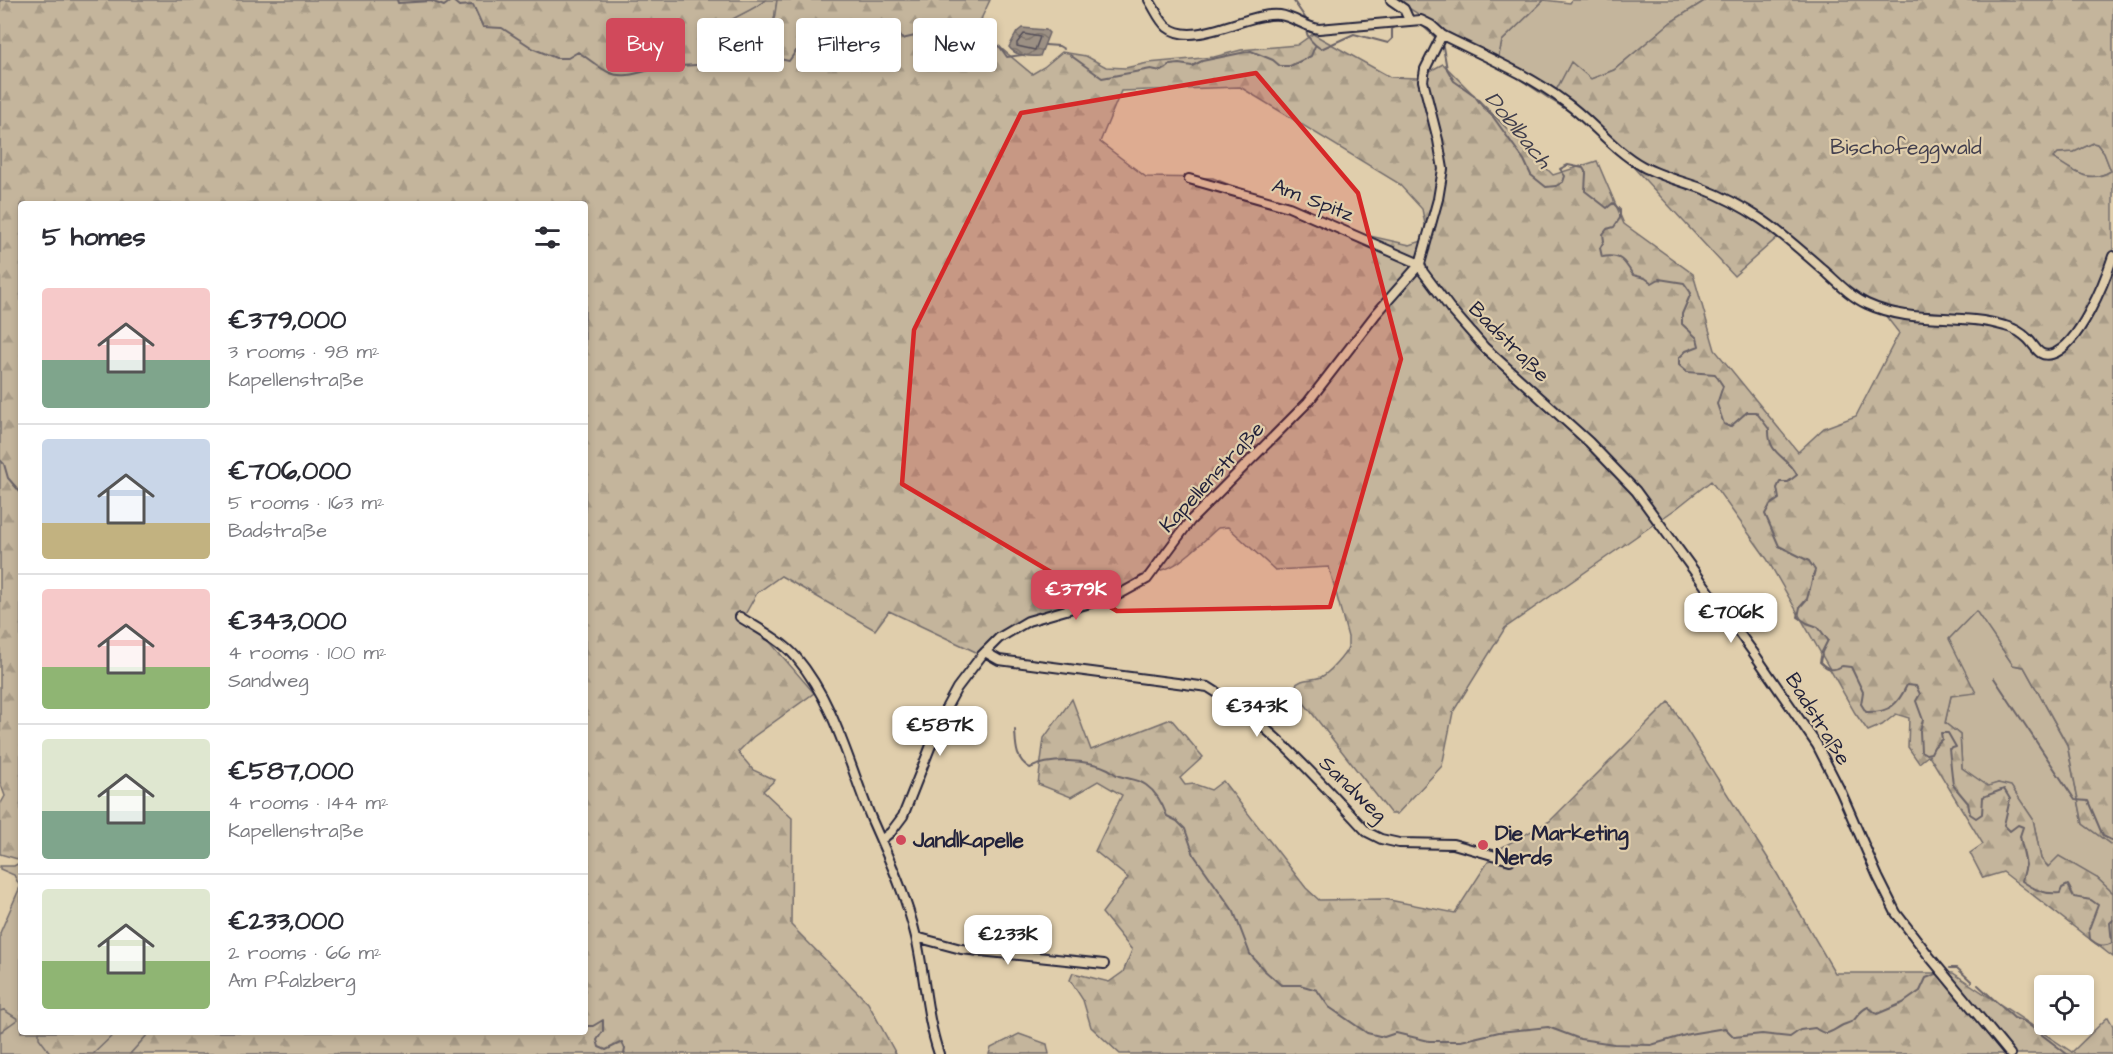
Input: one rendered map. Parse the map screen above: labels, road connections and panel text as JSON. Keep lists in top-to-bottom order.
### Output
{
  "streets": {
    "street": [
      "Am Spitz",
      "Badstraße",
      "Kapellenstraße",
      "Sandweg"
    ]
  },
  "crossings": [
    ["Am Spitz", "Badstraße"],
    ["Am Spitz", "Kapellenstraße"],
    ["Badstraße", "Kapellenstraße"],
    ["Kapellenstraße", "Sandweg"]
  ],
  "water": ["Doblbach"],
  "parks": ["Bischofeggwald"],
  "places": ["Jandlkapelle", "Die Marketing Nerds"],
  "page": {
    "chip": [
      "Buy",
      "Rent",
      "Filters",
      "New"
    ],
    "heading": "5 homes",
    "list": [
      {
        "name": "€379,000",
        "note": "3 rooms · 98 m² · Kapellenstraße"
      },
      {
        "name": "€706,000",
        "note": "5 rooms · 163 m² · Badstraße"
      },
      {
        "name": "€343,000",
        "note": "4 rooms · 100 m² · Sandweg"
      },
      {
        "name": "€587,000",
        "note": "4 rooms · 144 m² · Kapellenstraße"
      },
      {
        "name": "€233,000",
        "note": "2 rooms · 66 m² · Am Pfalzberg"
      }
    ],
    "price": [
      "€379K",
      "€706K",
      "€343K",
      "€587K",
      "€233K"
    ]
  }
}
